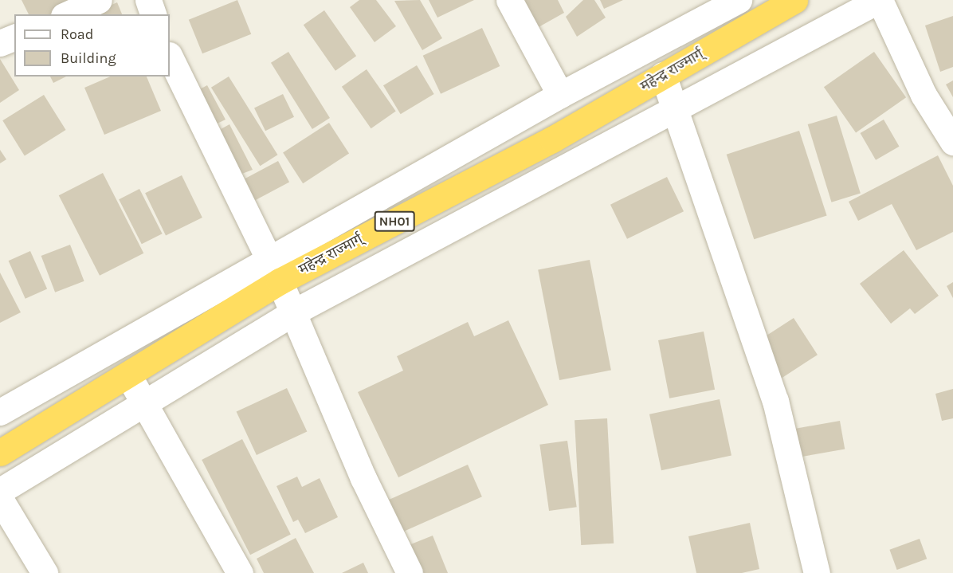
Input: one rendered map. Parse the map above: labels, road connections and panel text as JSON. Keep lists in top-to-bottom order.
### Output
{
  "streets": {
    "highway": ["महेन्द्र राज्मार्ग्", "NH01"]
  },
  "legend": ["Road", "Building"]
}
